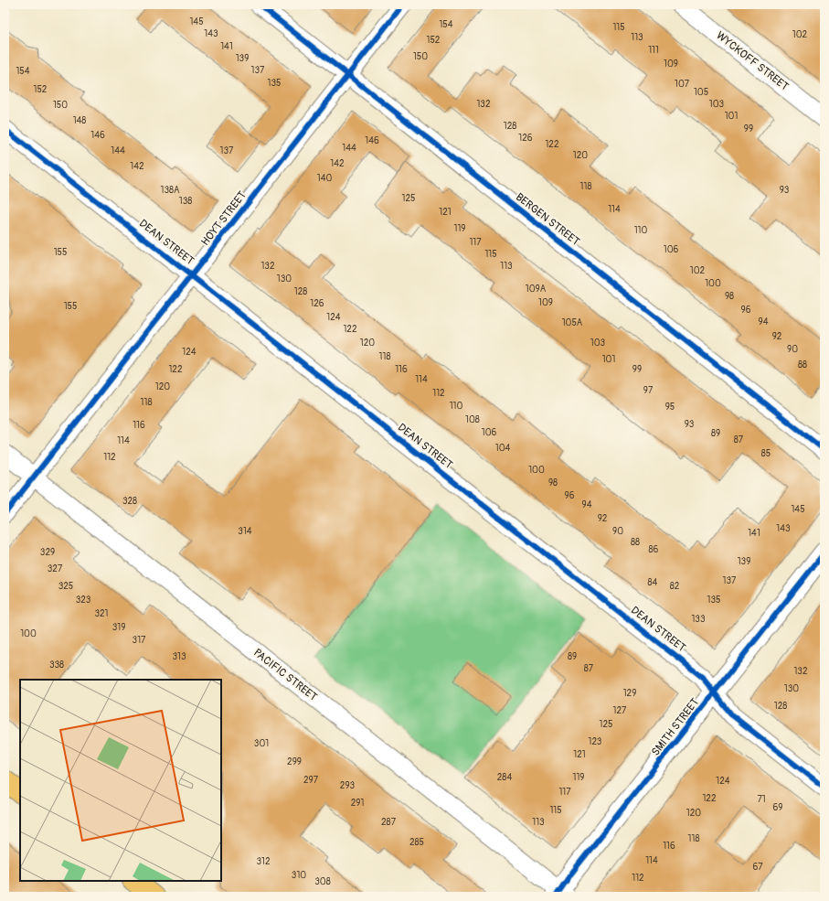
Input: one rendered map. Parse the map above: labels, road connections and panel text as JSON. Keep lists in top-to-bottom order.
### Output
{
  "streets": {
    "street": [
      "WYCKOFF STREET",
      "HOYT STREET",
      "BERGEN STREET",
      "DEAN STREET",
      "PACIFIC STREET",
      "SMITH STREET"
    ]
  },
  "crossings": [
    ["HOYT STREET", "BERGEN STREET"],
    ["HOYT STREET", "DEAN STREET"],
    ["HOYT STREET", "PACIFIC STREET"],
    ["DEAN STREET", "SMITH STREET"],
    ["PACIFIC STREET", "SMITH STREET"]
  ],
  "house_numbers": [
    "145",
    "154",
    "115",
    "143",
    "102",
    "113",
    "152",
    "141",
    "111",
    "150",
    "139",
    "109",
    "137",
    "154",
    "135",
    "107",
    "152",
    "105",
    "132",
    "103",
    "150",
    "101",
    "148",
    "128",
    "99",
    "146",
    "126",
    "146",
    "122",
    "144",
    "144",
    "137",
    "120",
    "142",
    "142",
    "140",
    "118",
    "138A",
    "93",
    "125",
    "138",
    "114",
    "121",
    "119",
    "110",
    "117",
    "106",
    "155",
    "115",
    "132",
    "113",
    "102",
    "130",
    "100",
    "109A",
    "128",
    "98",
    "109",
    "126",
    "155",
    "96",
    "124",
    "94",
    "105A",
    "122",
    "92",
    "120",
    "103",
    "90",
    "124",
    "118",
    "101",
    "88",
    "122",
    "116",
    "99",
    "114",
    "120",
    "97",
    "112",
    "118",
    "110",
    "95",
    "108",
    "93",
    "116",
    "106",
    "89",
    "87",
    "114",
    "104",
    "85",
    "112",
    "100",
    "98",
    "96",
    "328",
    "94",
    "145",
    "92",
    "143",
    "314",
    "90",
    "141",
    "88",
    "86",
    "329",
    "139",
    "327",
    "137",
    "84",
    "325",
    "82",
    "323",
    "135",
    "321",
    "133",
    "319",
    "100",
    "317",
    "313",
    "89",
    "338",
    "87",
    "132",
    "130",
    "129",
    "128",
    "127",
    "125",
    "123",
    "301",
    "121",
    "299",
    "284",
    "119",
    "297",
    "124",
    "293",
    "117",
    "122",
    "71",
    "291",
    "69",
    "115",
    "120",
    "287",
    "113",
    "118",
    "285",
    "116",
    "114",
    "312",
    "67",
    "310",
    "112",
    "308"
  ]
}
